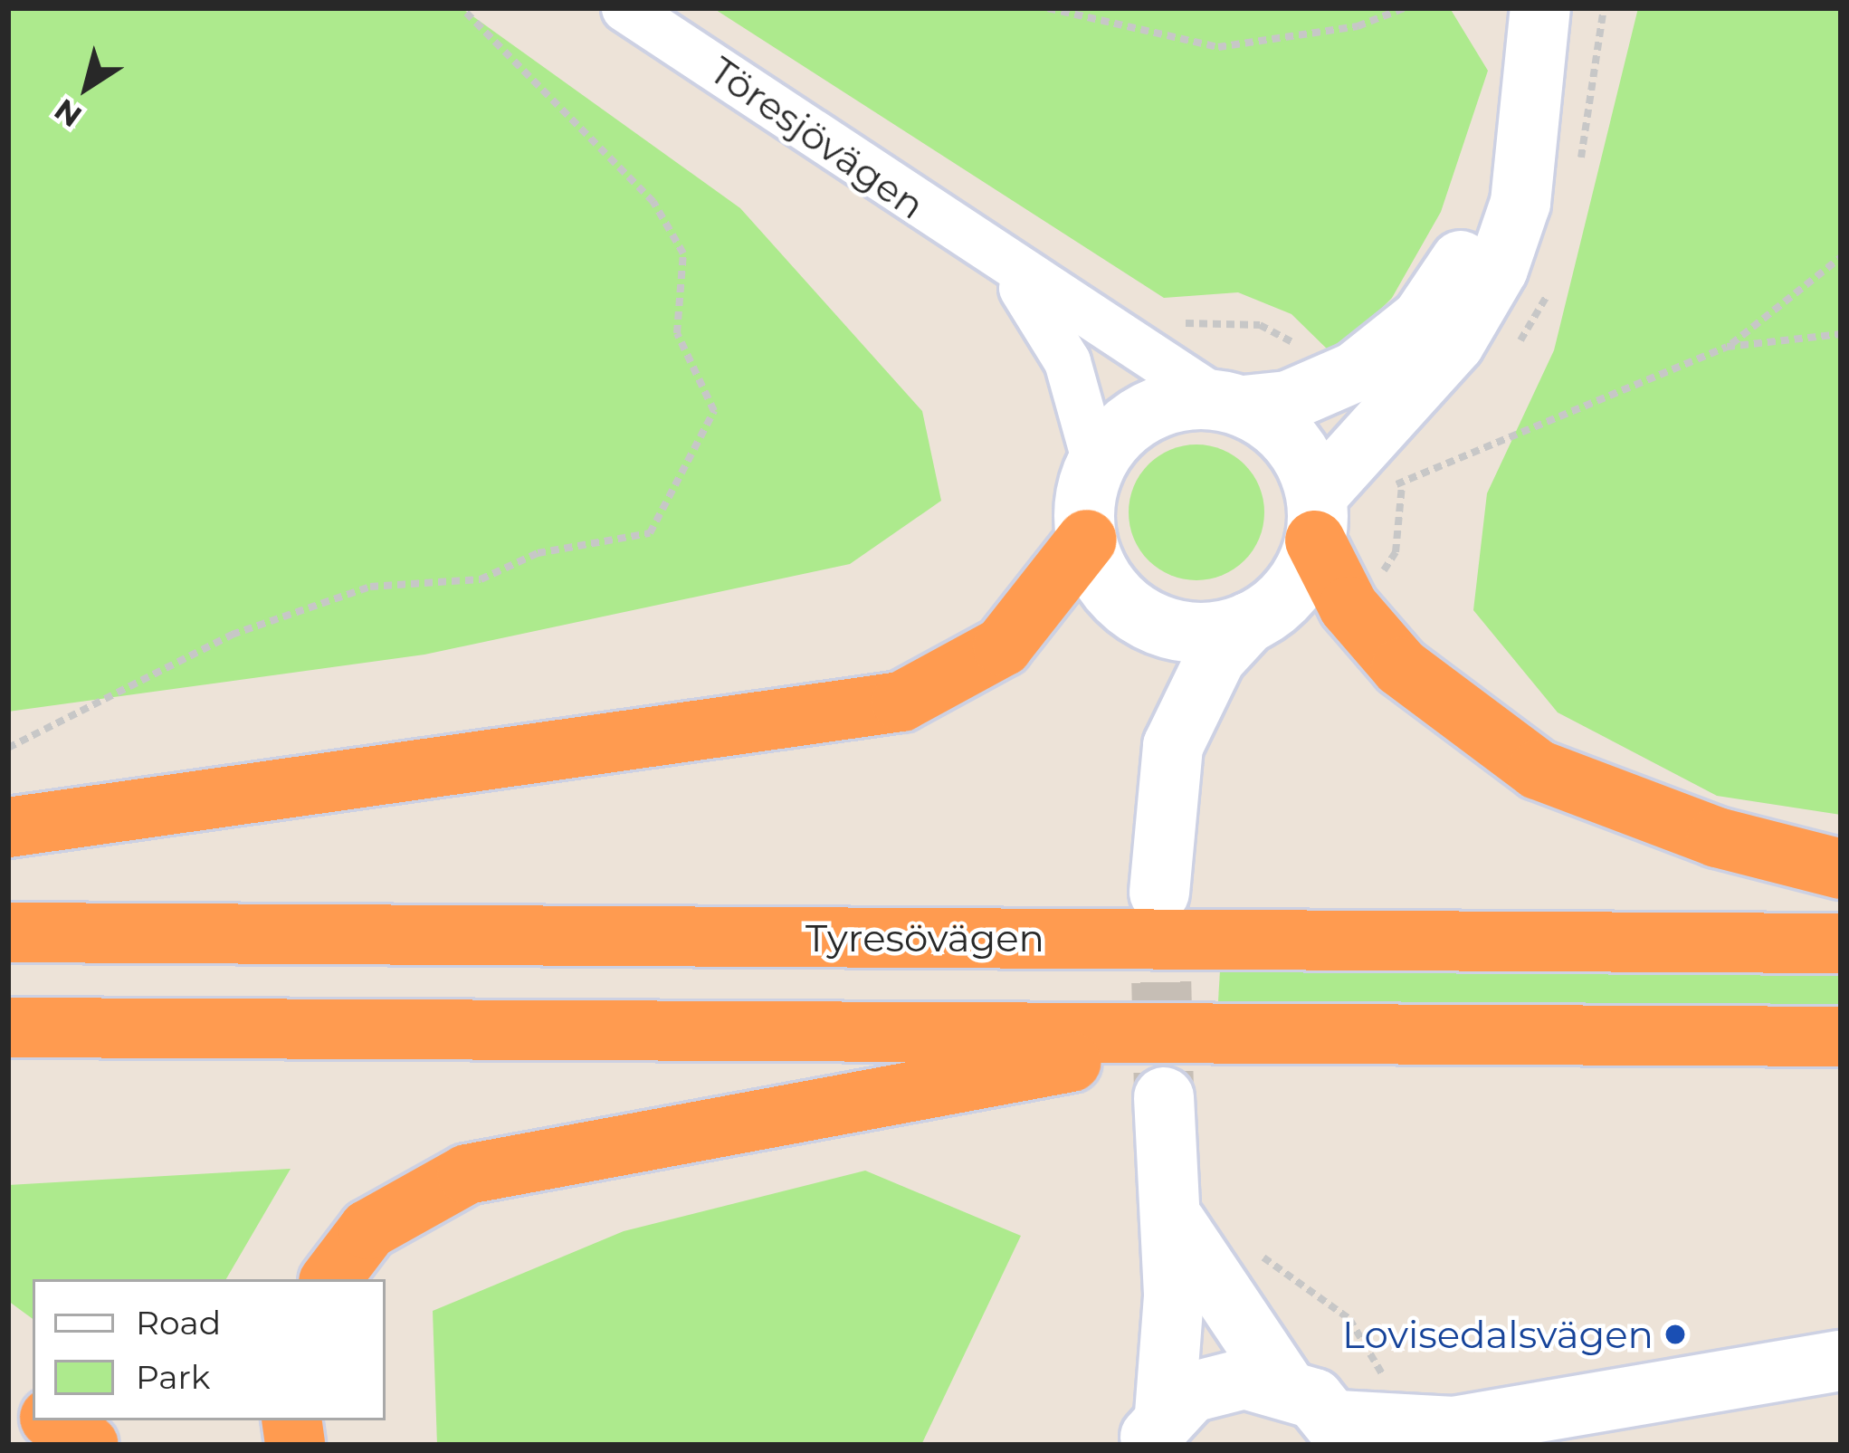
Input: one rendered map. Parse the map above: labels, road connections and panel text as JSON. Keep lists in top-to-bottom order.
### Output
{
  "streets": {
    "highway": ["Tyresövägen"],
    "street": ["Töresjövägen"]
  },
  "places": ["Lovisedalsvägen"],
  "legend": ["Road", "Park"],
  "north": "bottom left"
}
